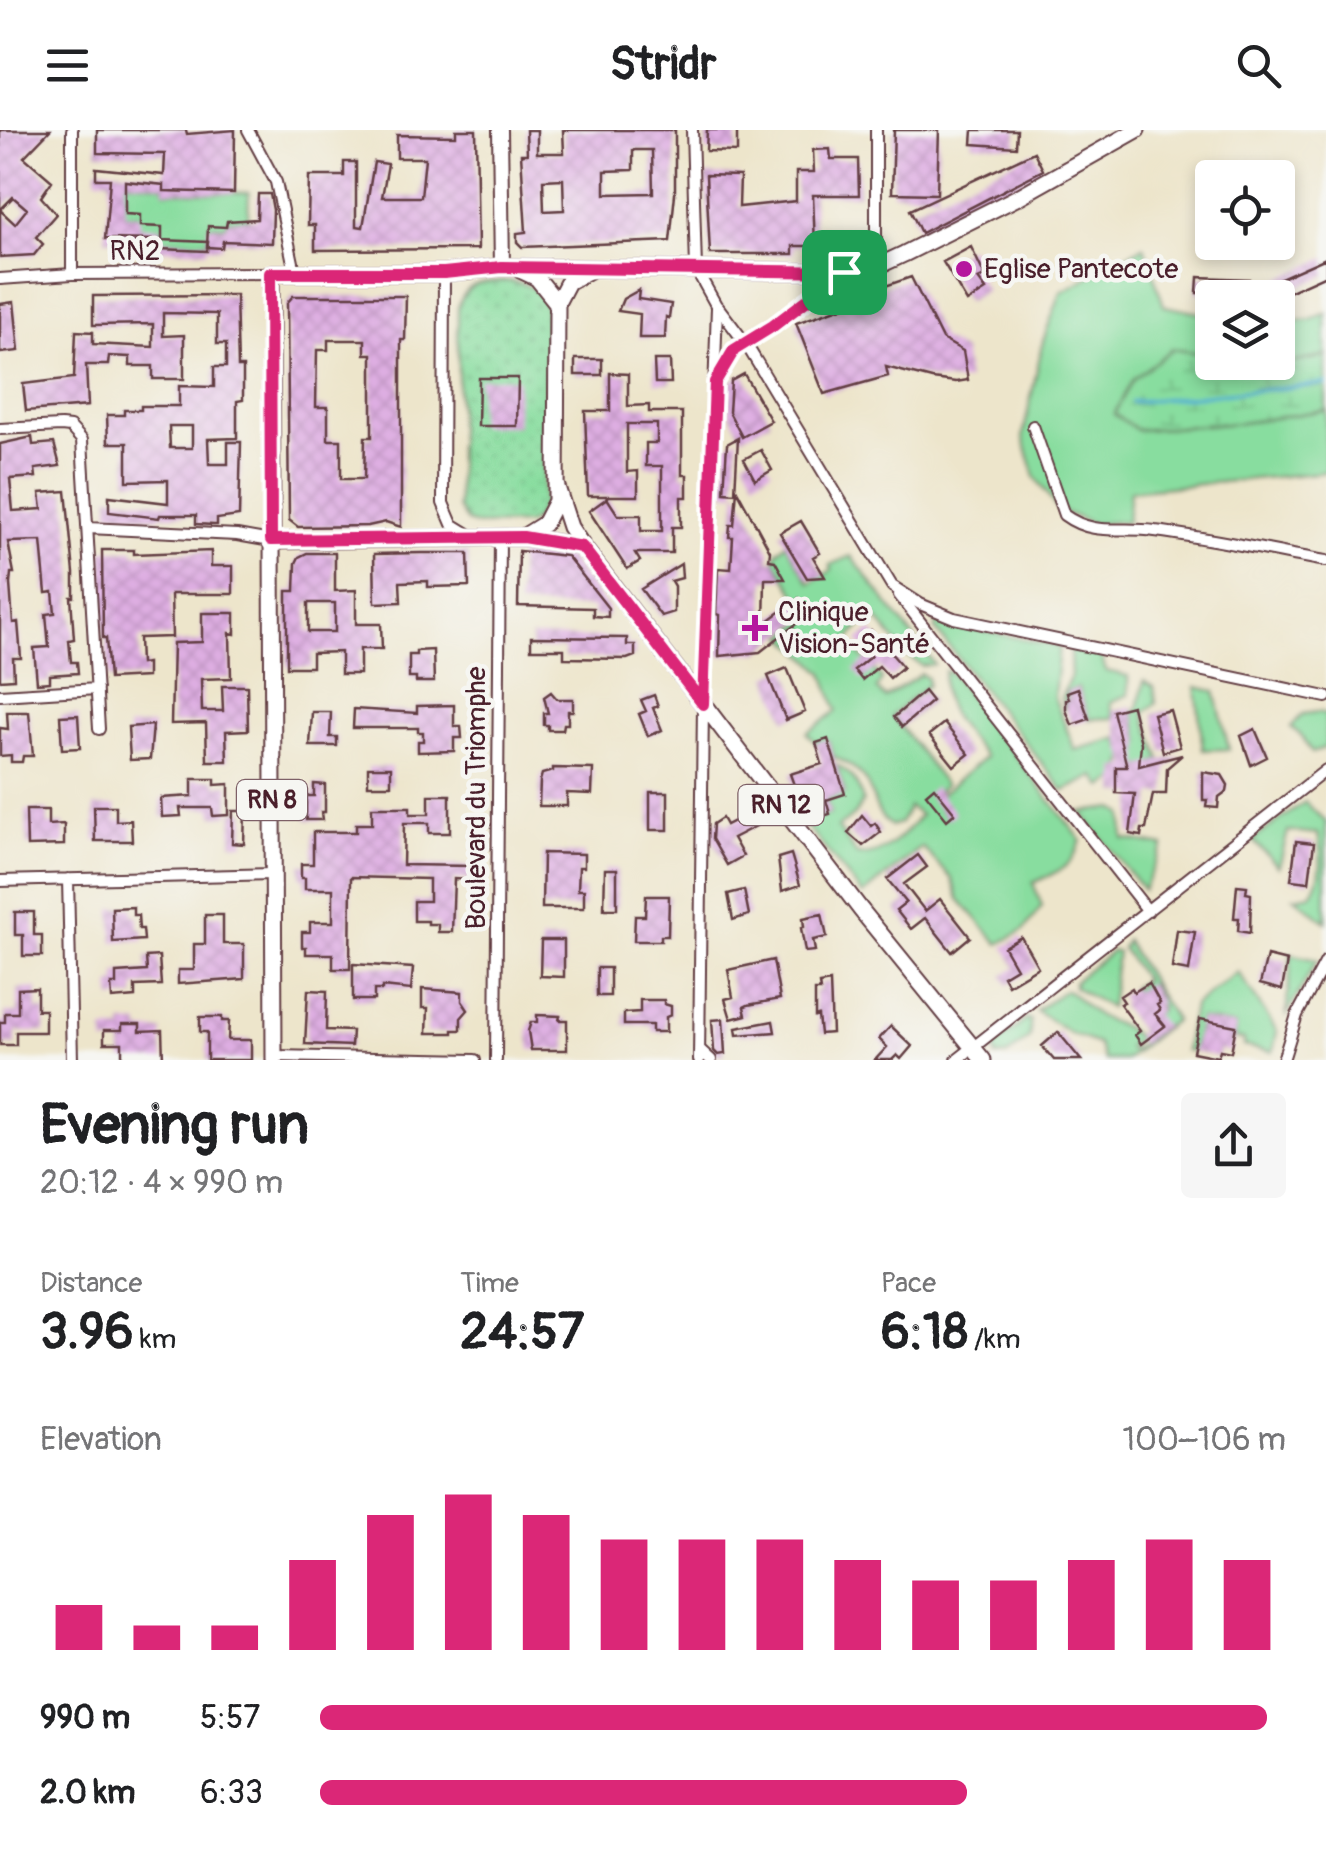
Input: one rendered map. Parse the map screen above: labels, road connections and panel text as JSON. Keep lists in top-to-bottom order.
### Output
{
  "streets": {
    "main road": ["RN 8", "RN 12"],
    "street": ["RN2", "Boulevard du Triomphe"]
  },
  "crossings": [
    ["RN2", "RN 8"]
  ],
  "places": {
    "other": ["Eglise Pantecote"],
    "health": ["Clinique Vision-Santé"]
  },
  "page": {
    "header": "Stridr",
    "heading": ["Evening run", "20:12 · 4 × 990 m"],
    "stats": [
      ["Distance", "3.96 km"],
      ["Time", "24:57"],
      ["Pace", "6:18 /km"]
    ],
    "chart": ["Elevation", "100–106 m"],
    "list": [
      {
        "name": "990 m",
        "note": "5:57"
      },
      {
        "name": "2.0 km",
        "note": "6:33"
      }
    ]
  }
}
